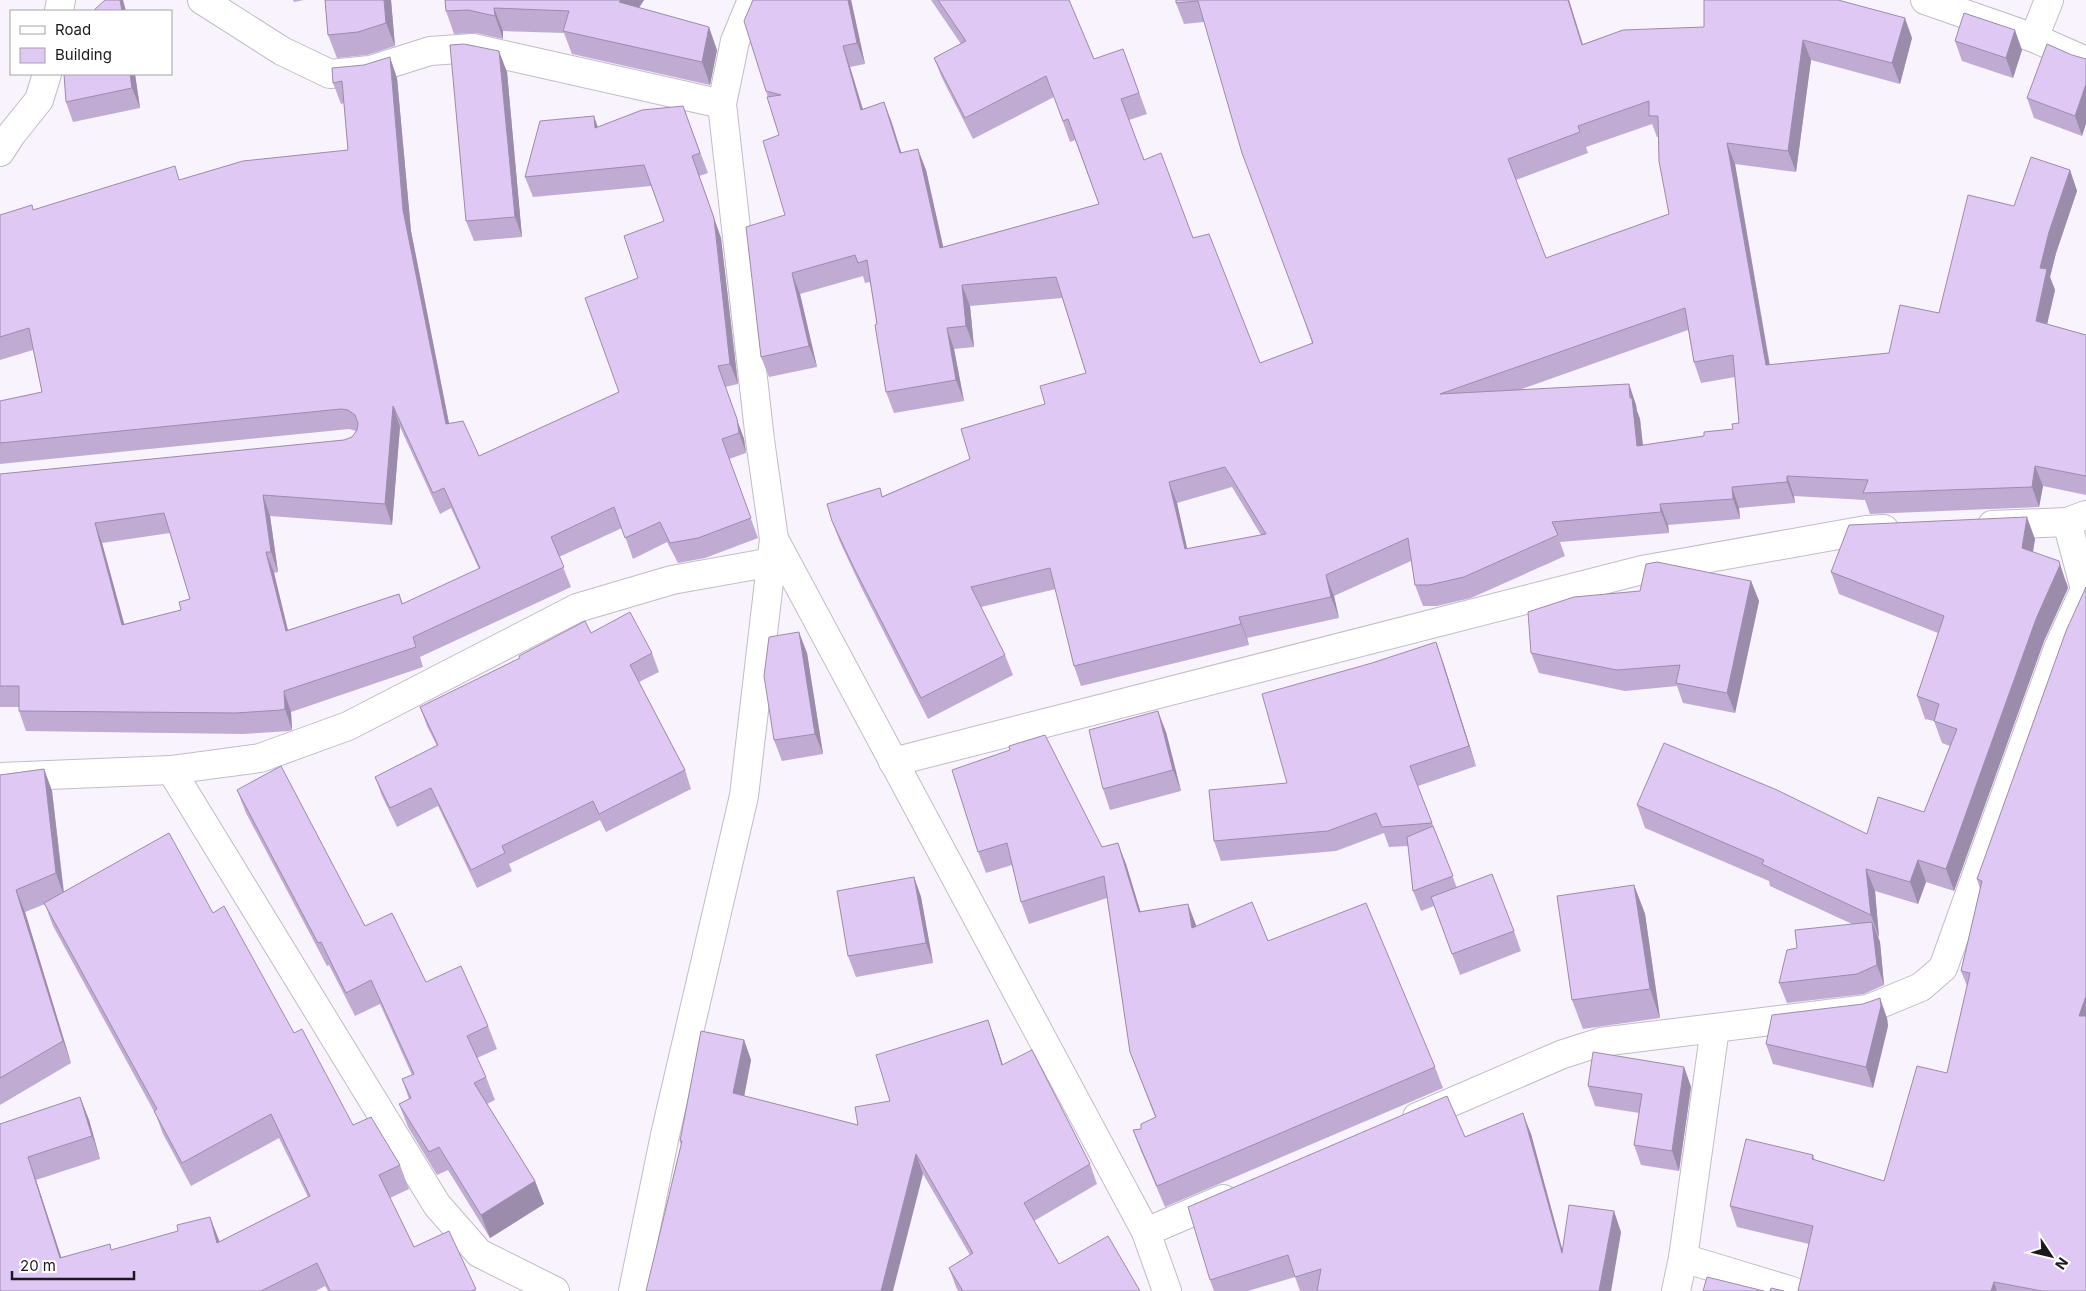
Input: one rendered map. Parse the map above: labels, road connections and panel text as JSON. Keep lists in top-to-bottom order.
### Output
{
  "legend": ["Road", "Building"],
  "scale_bar": "20 m",
  "north": "bottom right"
}
